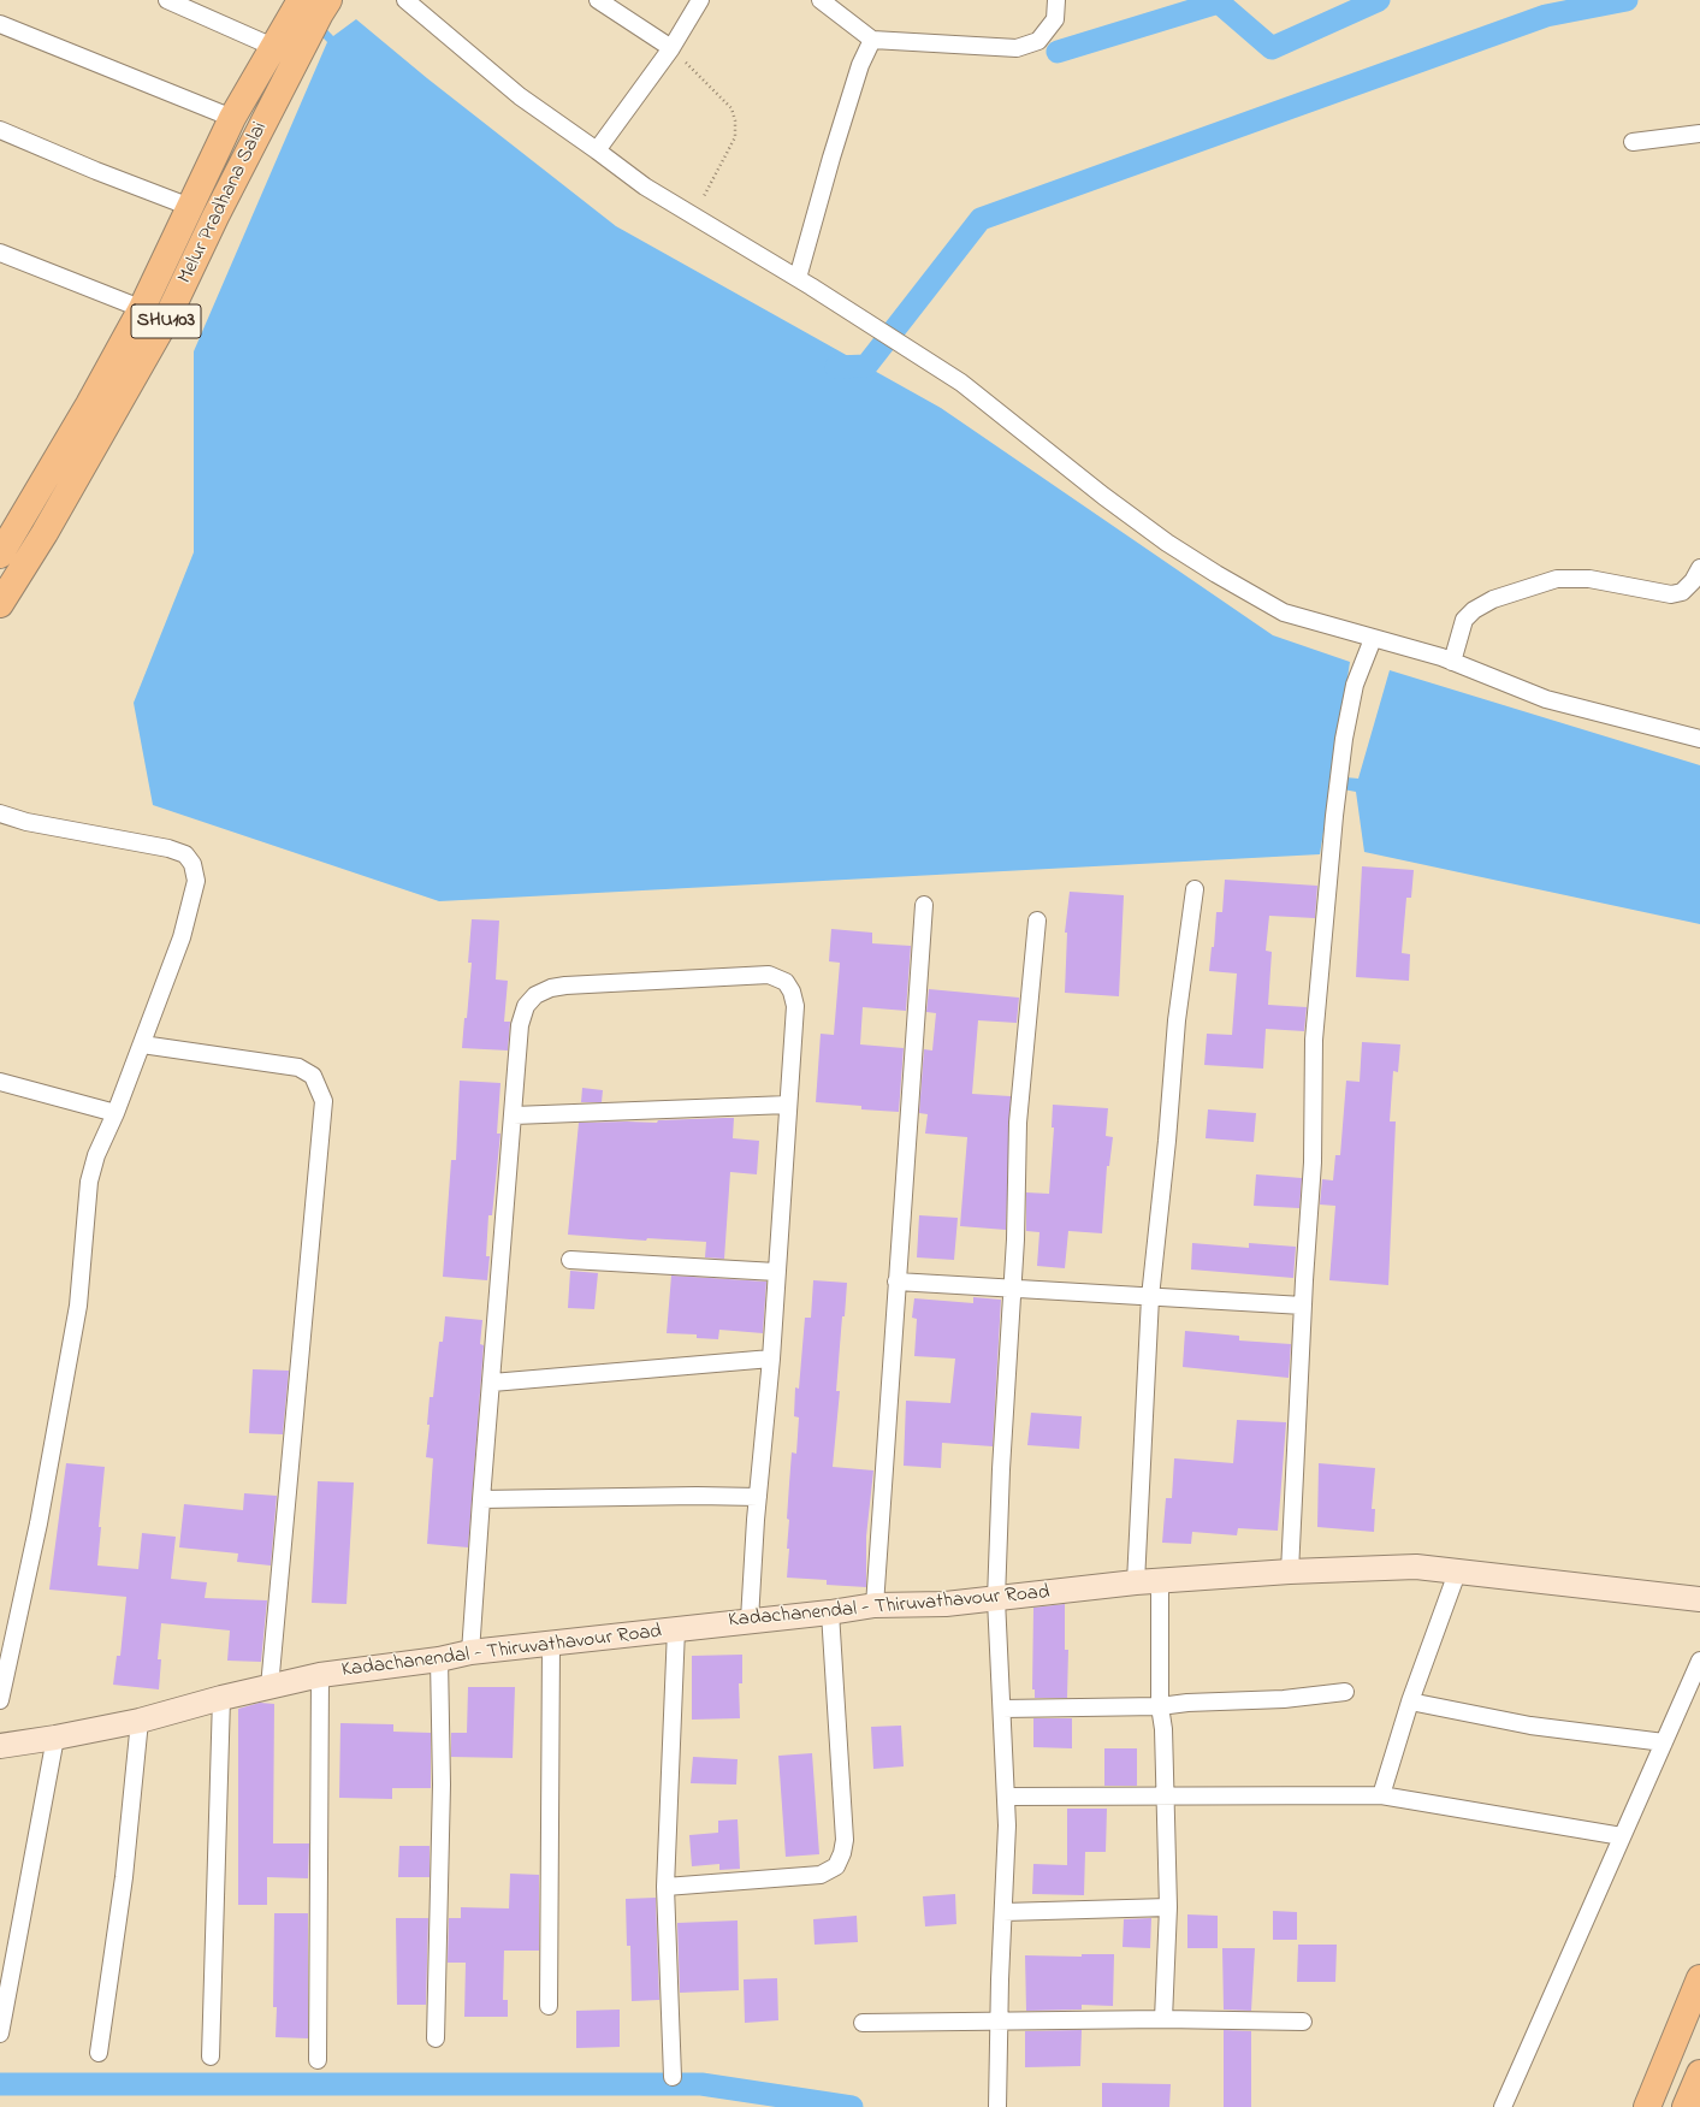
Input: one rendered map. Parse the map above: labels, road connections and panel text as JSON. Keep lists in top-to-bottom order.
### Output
{
  "streets": {
    "main road": ["Melur Pradhana Salai", "SHU103", "Kadachanendal - Thiruvathavour Road"]
  }
}
